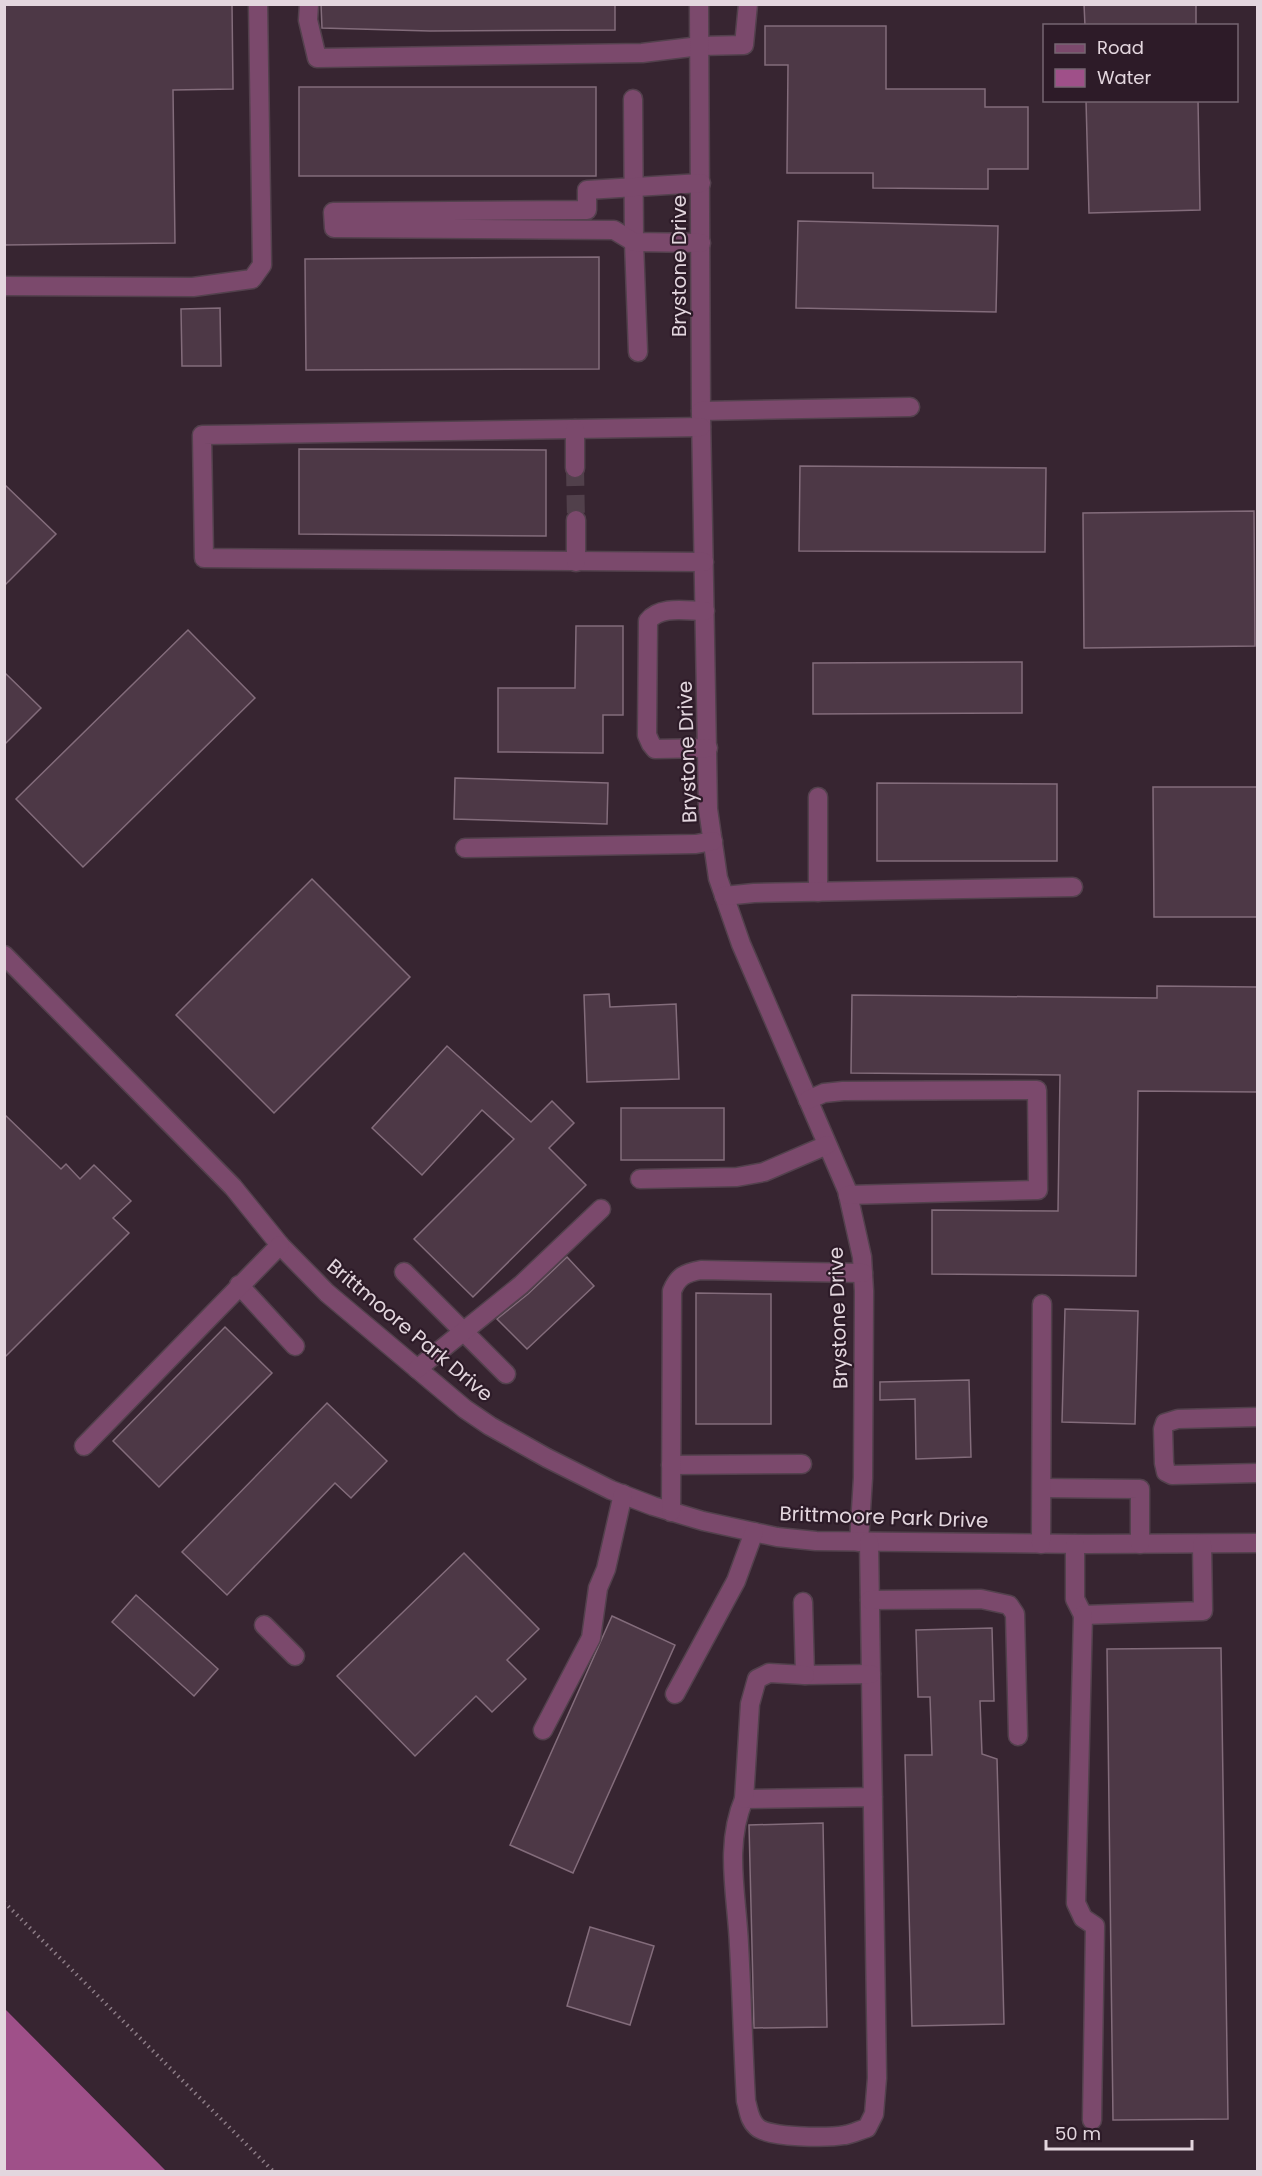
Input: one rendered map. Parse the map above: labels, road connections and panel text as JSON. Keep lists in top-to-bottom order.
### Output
{
  "streets": {
    "street": ["Brystone Drive", "Brittmoore Park Drive"]
  },
  "crossings": [
    ["Brystone Drive", "Brittmoore Park Drive"]
  ],
  "legend": ["Road", "Water"],
  "scale_bar": "50 m"
}
